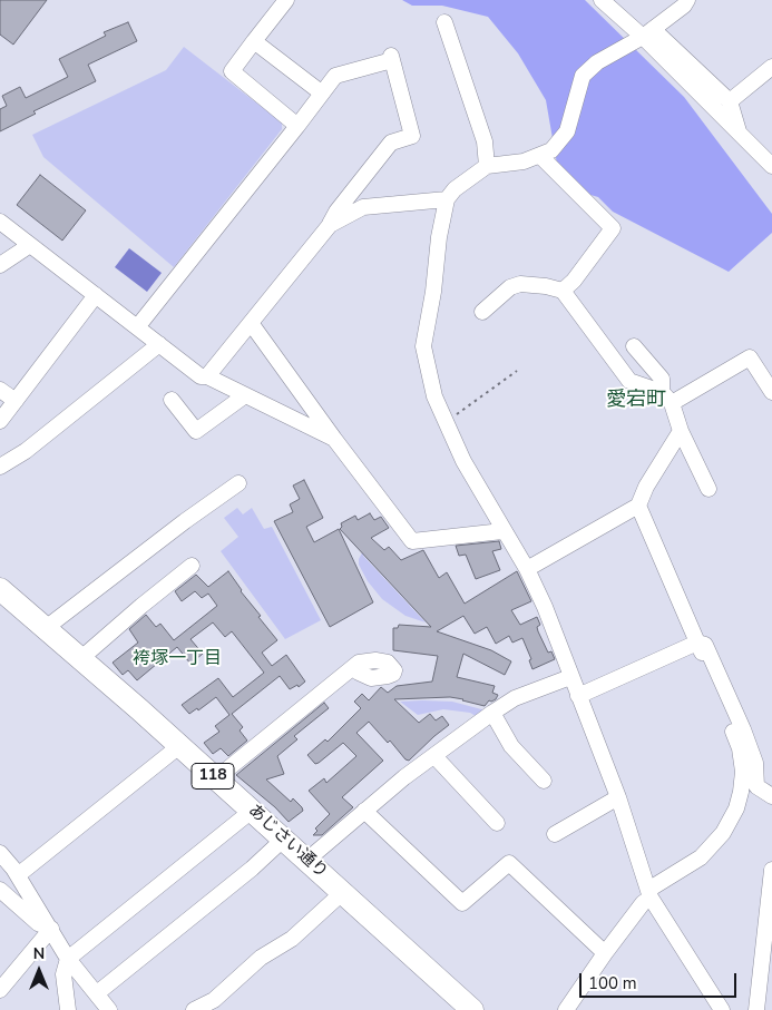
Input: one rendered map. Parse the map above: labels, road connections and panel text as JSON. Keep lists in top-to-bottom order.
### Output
{
  "streets": {
    "highway": ["118", "あじさい通り"]
  },
  "districts": ["愛宕町", "袴塚一丁目"],
  "scale_bar": "100 m",
  "north": "top"
}
